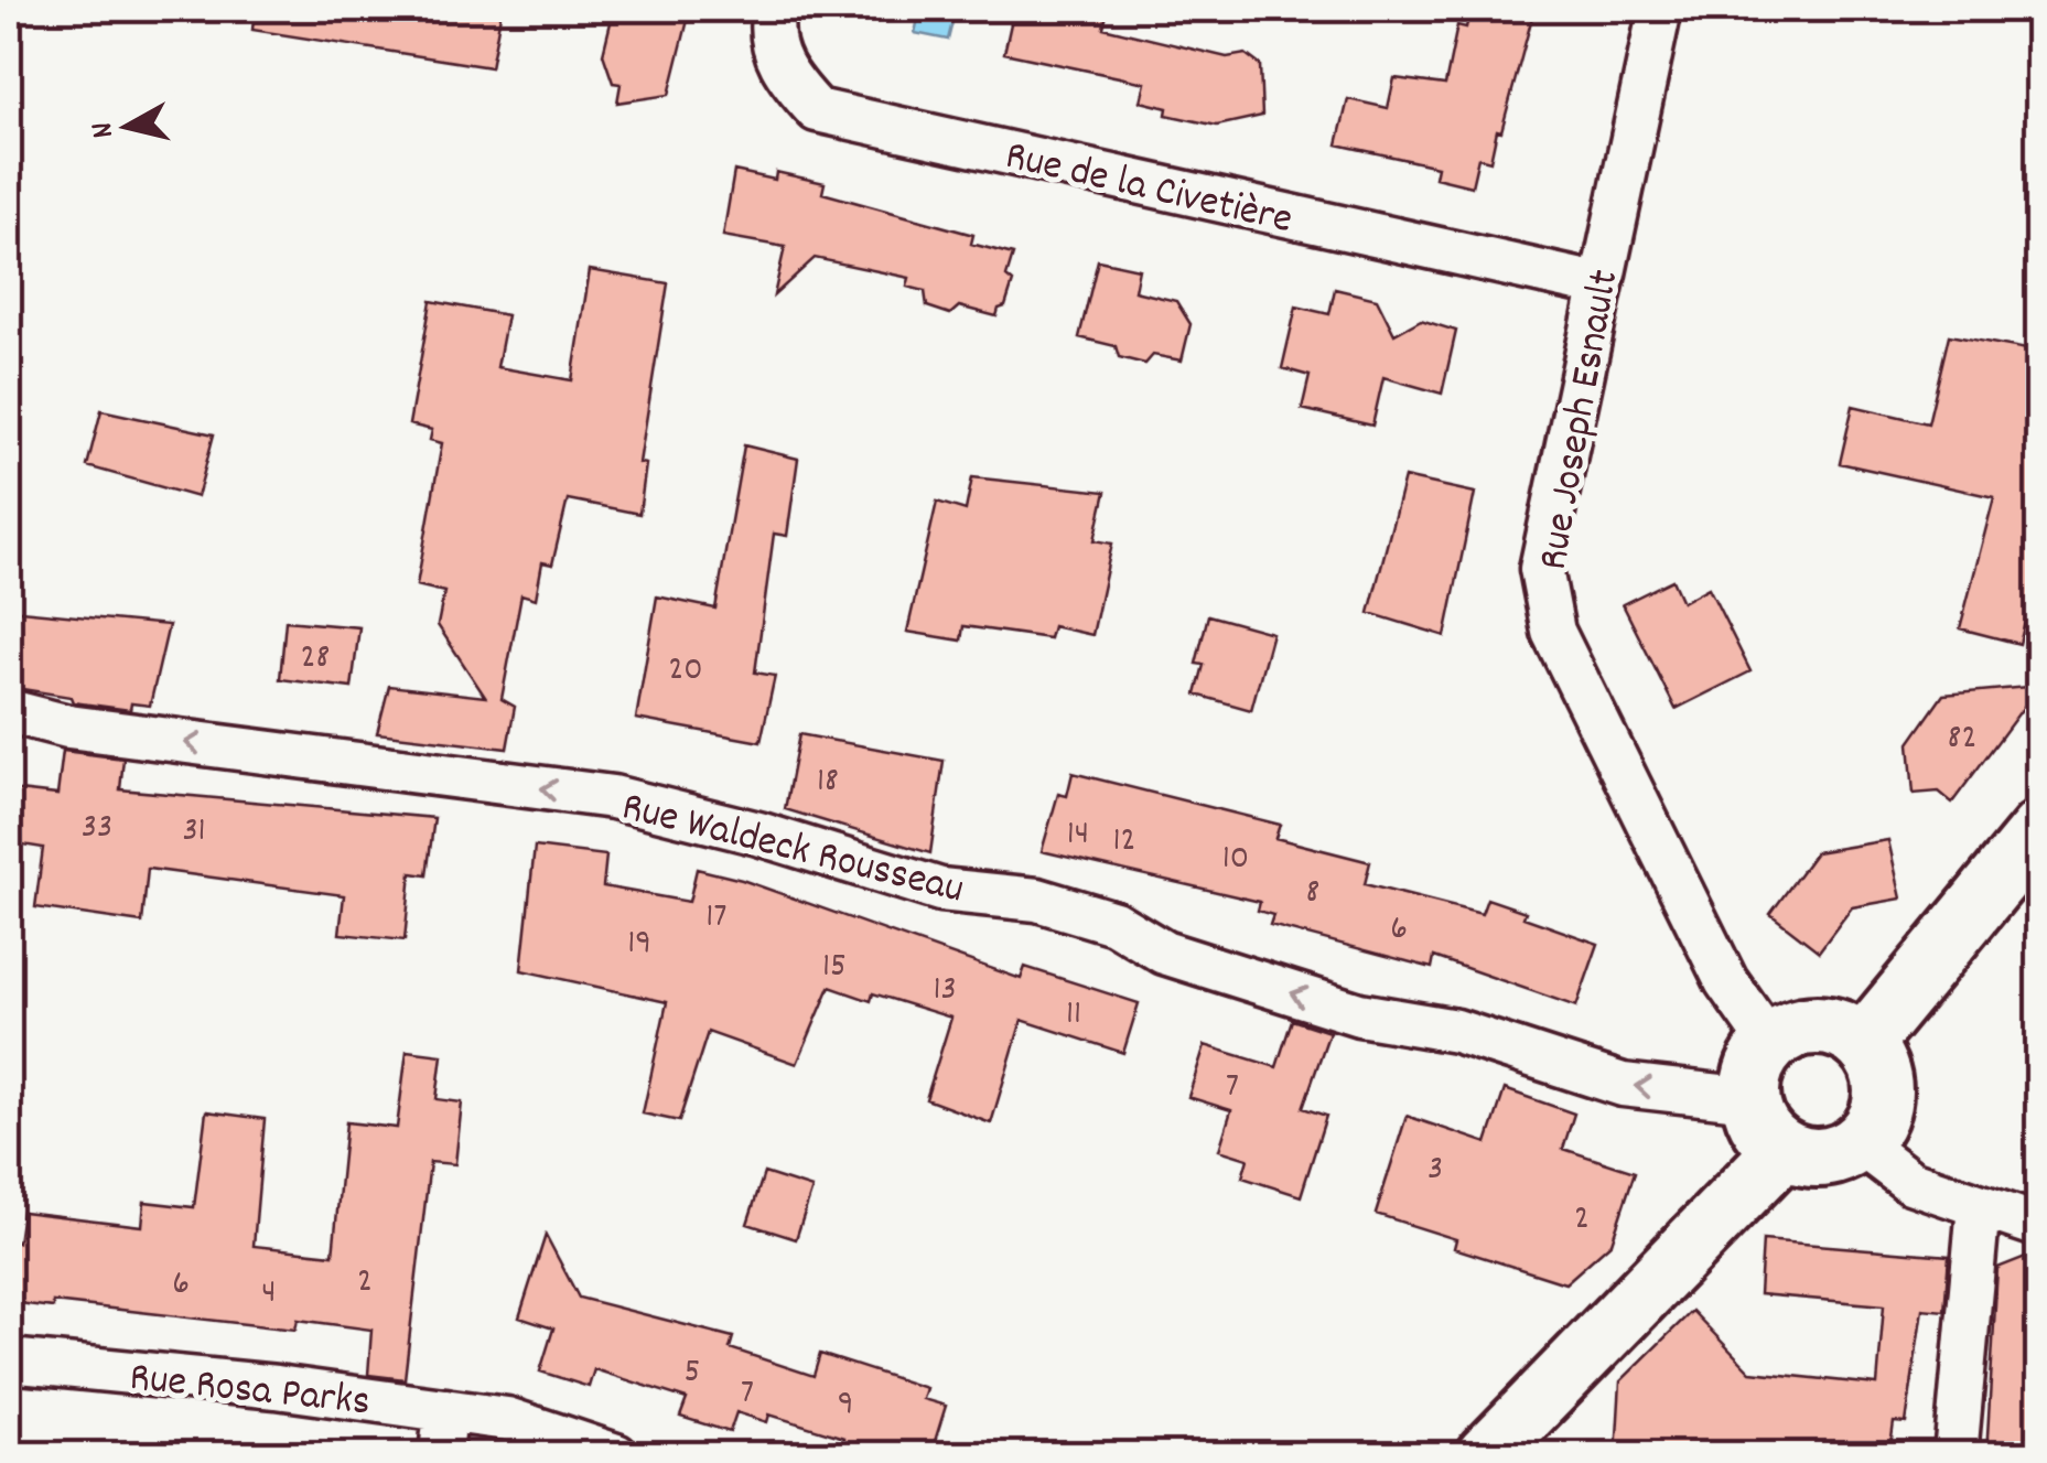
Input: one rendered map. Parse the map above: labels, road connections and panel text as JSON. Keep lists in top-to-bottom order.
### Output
{
  "streets": {
    "street": [
      "Rue de la Civetière",
      "Rue Joseph Esnault",
      "Rue Waldeck Rousseau",
      "Rue Rosa Parks"
    ]
  },
  "crossings": [
    ["Rue de la Civetière", "Rue Joseph Esnault"],
    ["Rue Joseph Esnault", "Rue Waldeck Rousseau"]
  ],
  "one_way": ["Rue Waldeck Rousseau"],
  "house_numbers": [
    "28",
    "20",
    "82",
    "18",
    "33",
    "31",
    "14",
    "12",
    "10",
    "8",
    "17",
    "6",
    "19",
    "15",
    "13",
    "11",
    "7",
    "3",
    "2",
    "2",
    "6",
    "4",
    "5",
    "7",
    "9"
  ],
  "north": "left"
}
